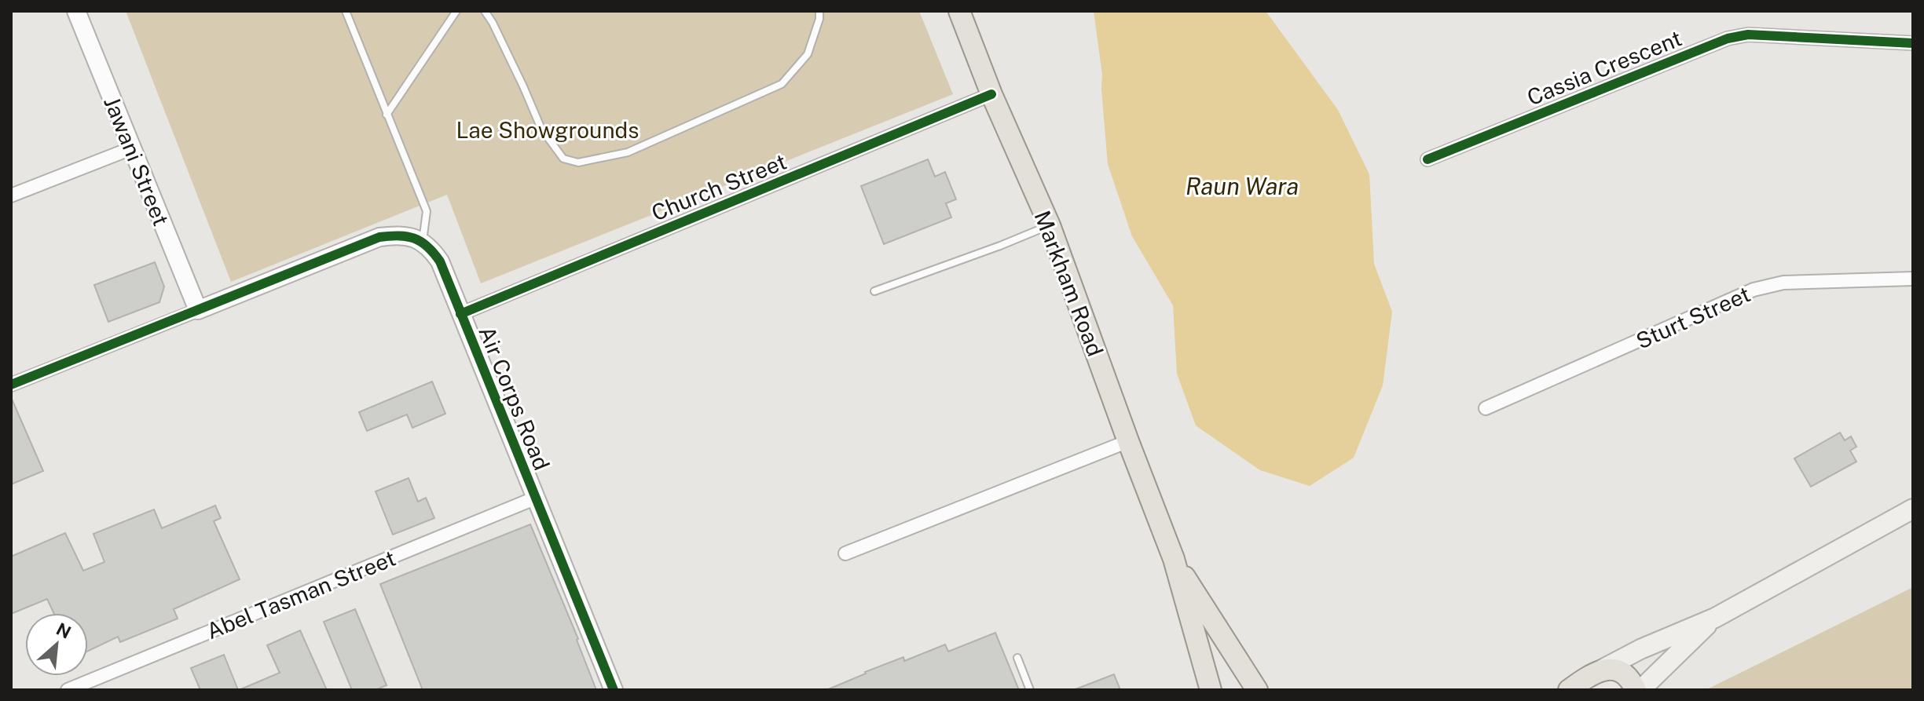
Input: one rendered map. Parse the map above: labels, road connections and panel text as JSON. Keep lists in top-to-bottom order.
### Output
{
  "streets": {
    "main road": ["Markham Road"],
    "street": [
      "Cassia Crescent",
      "Jawani Street",
      "Church Street",
      "Sturt Street",
      "Air Corps Road",
      "Abel Tasman Street"
    ]
  },
  "crossings": [
    ["Church Street", "Markham Road"],
    ["Church Street", "Air Corps Road"],
    ["Air Corps Road", "Abel Tasman Street"]
  ],
  "water": ["Raun Wara"],
  "parks": ["Lae Showgrounds"],
  "north": "top right"
}
